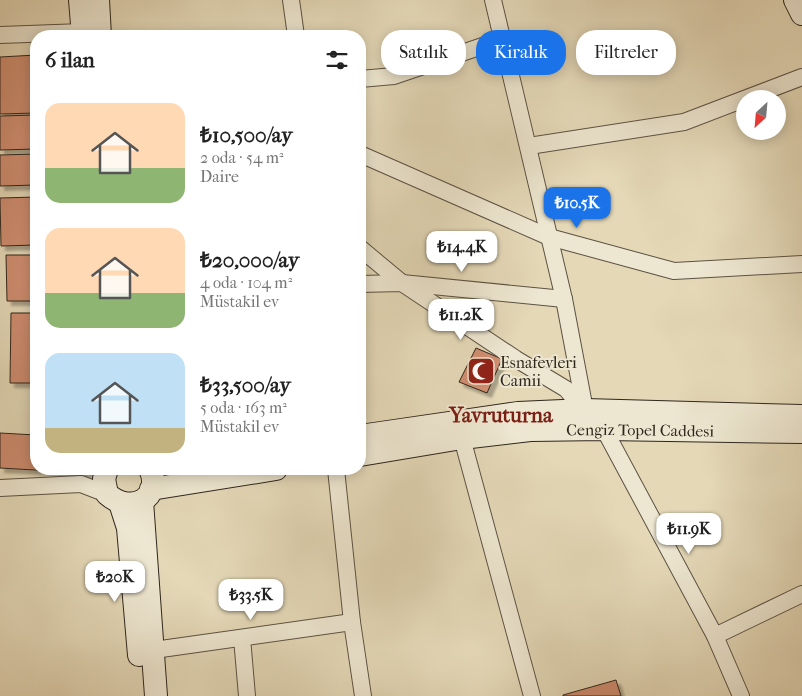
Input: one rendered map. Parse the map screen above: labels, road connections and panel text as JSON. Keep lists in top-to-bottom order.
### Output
{
  "streets": {
    "main road": ["Cengiz Topel Caddesi"]
  },
  "districts": ["Yavruturna"],
  "places": {
    "mosque": ["Esnafevleri Camii"]
  },
  "north": "bottom left",
  "page": {
    "chip": ["Satılık", "Kiralık", "Filtreler"],
    "heading": "6 ilan",
    "list": [
      {
        "name": "₺10,500/ay",
        "note": "2 oda · 54 m² · Daire"
      },
      {
        "name": "₺20,000/ay",
        "note": "4 oda · 104 m² · Müstakil ev"
      },
      {
        "name": "₺33,500/ay",
        "note": "5 oda · 163 m² · Müstakil ev"
      }
    ],
    "price": [
      "₺10.5K",
      "₺14.4K",
      "₺11.2K",
      "₺11.9K",
      "₺20K",
      "₺33.5K"
    ]
  }
}
